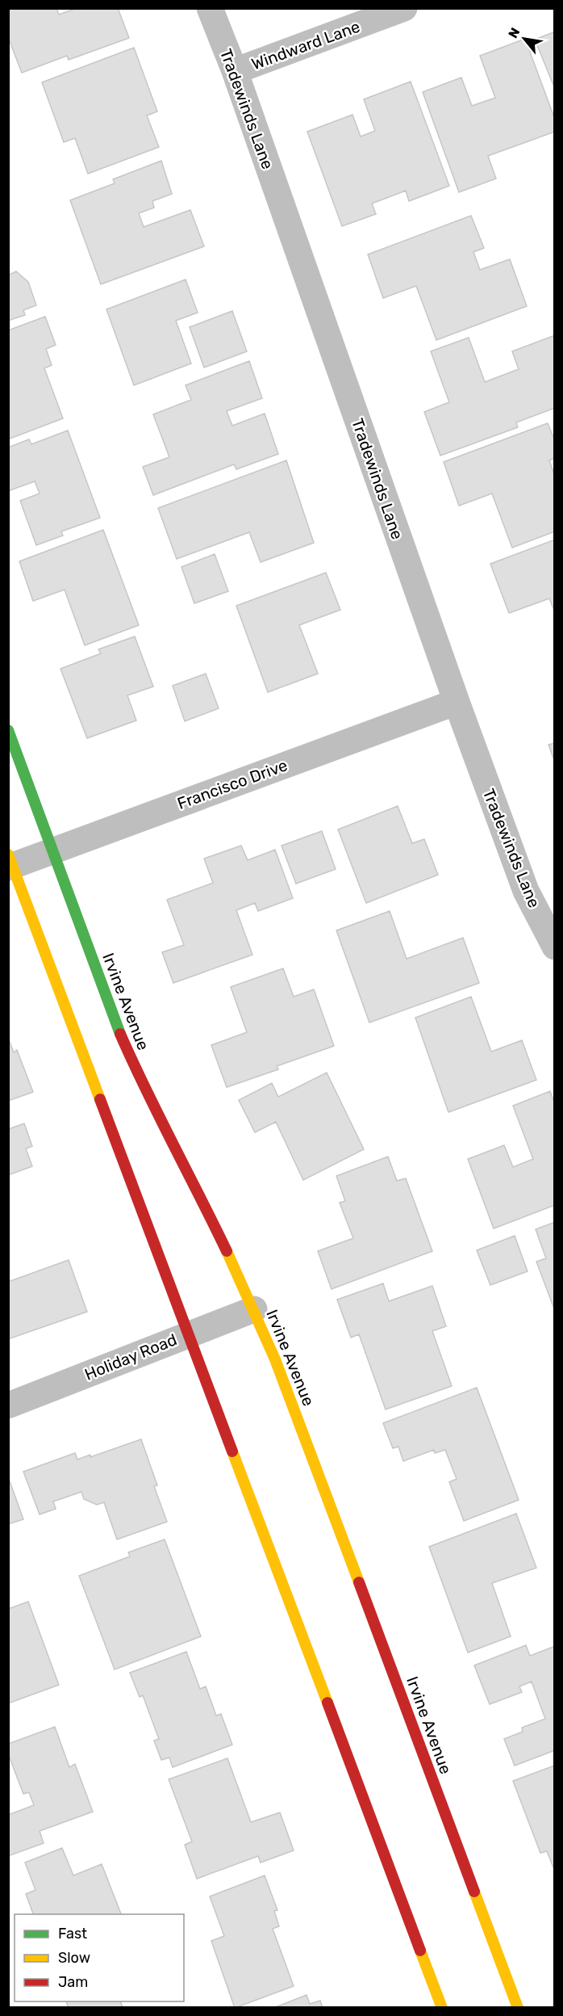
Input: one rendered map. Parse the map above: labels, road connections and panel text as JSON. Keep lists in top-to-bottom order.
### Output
{
  "streets": {
    "main road": ["Irvine Avenue"],
    "street": [
      "Windward Lane",
      "Tradewinds Lane",
      "Francisco Drive",
      "Holiday Road"
    ]
  },
  "crossings": [
    ["Windward Lane", "Tradewinds Lane"],
    ["Tradewinds Lane", "Francisco Drive"],
    ["Francisco Drive", "Irvine Avenue"],
    ["Irvine Avenue", "Holiday Road"]
  ],
  "legend": ["Fast", "Slow", "Jam"],
  "north": "top left"
}
